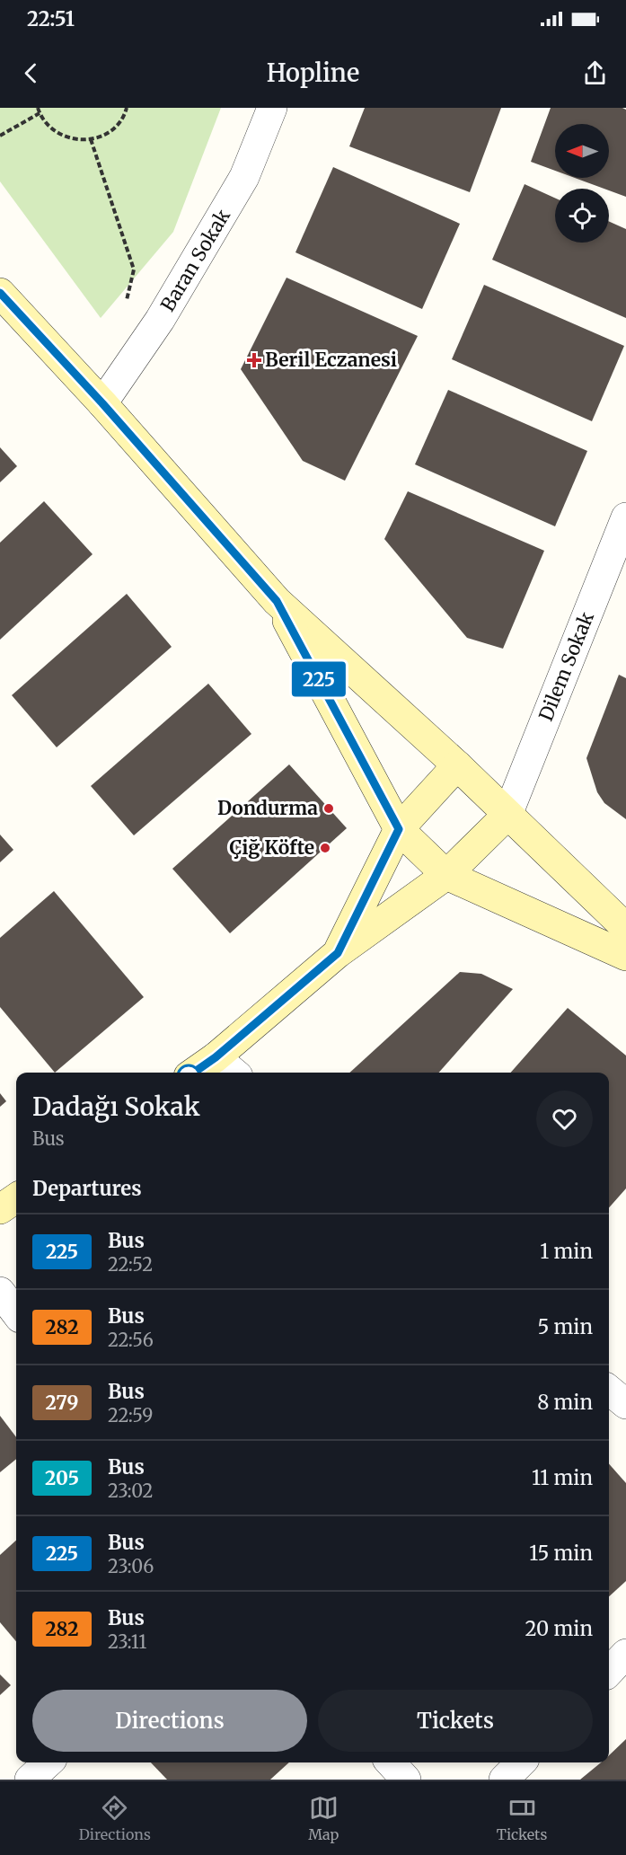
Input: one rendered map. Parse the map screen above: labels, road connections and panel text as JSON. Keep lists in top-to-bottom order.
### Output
{
  "streets": {
    "street": ["Baran Sokak", "Dilem Sokak"]
  },
  "places": {
    "health": ["Beril Eczanesi"],
    "other": ["Dondurma", "Çiğ Köfte"]
  },
  "lines": ["bus line 225"],
  "north": "left",
  "page": {
    "status": "22:51",
    "header": "Hopline",
    "on_map": "225",
    "heading": [
      ["Dadağı Sokak", "Bus"],
      "Departures"
    ],
    "list": [
      {
        "mark": "225",
        "name": "Bus",
        "note": "22:52",
        "value": "1 min"
      },
      {
        "mark": "282",
        "name": "Bus",
        "note": "22:56",
        "value": "5 min"
      },
      {
        "mark": "279",
        "name": "Bus",
        "note": "22:59",
        "value": "8 min"
      },
      {
        "mark": "205",
        "name": "Bus",
        "note": "23:02",
        "value": "11 min"
      },
      {
        "mark": "225",
        "name": "Bus",
        "note": "23:06",
        "value": "15 min"
      },
      {
        "mark": "282",
        "name": "Bus",
        "note": "23:11",
        "value": "20 min"
      }
    ],
    "buttons": ["Directions", "Tickets"],
    "tabs": ["Directions", "Map", "Tickets"]
  }
}
